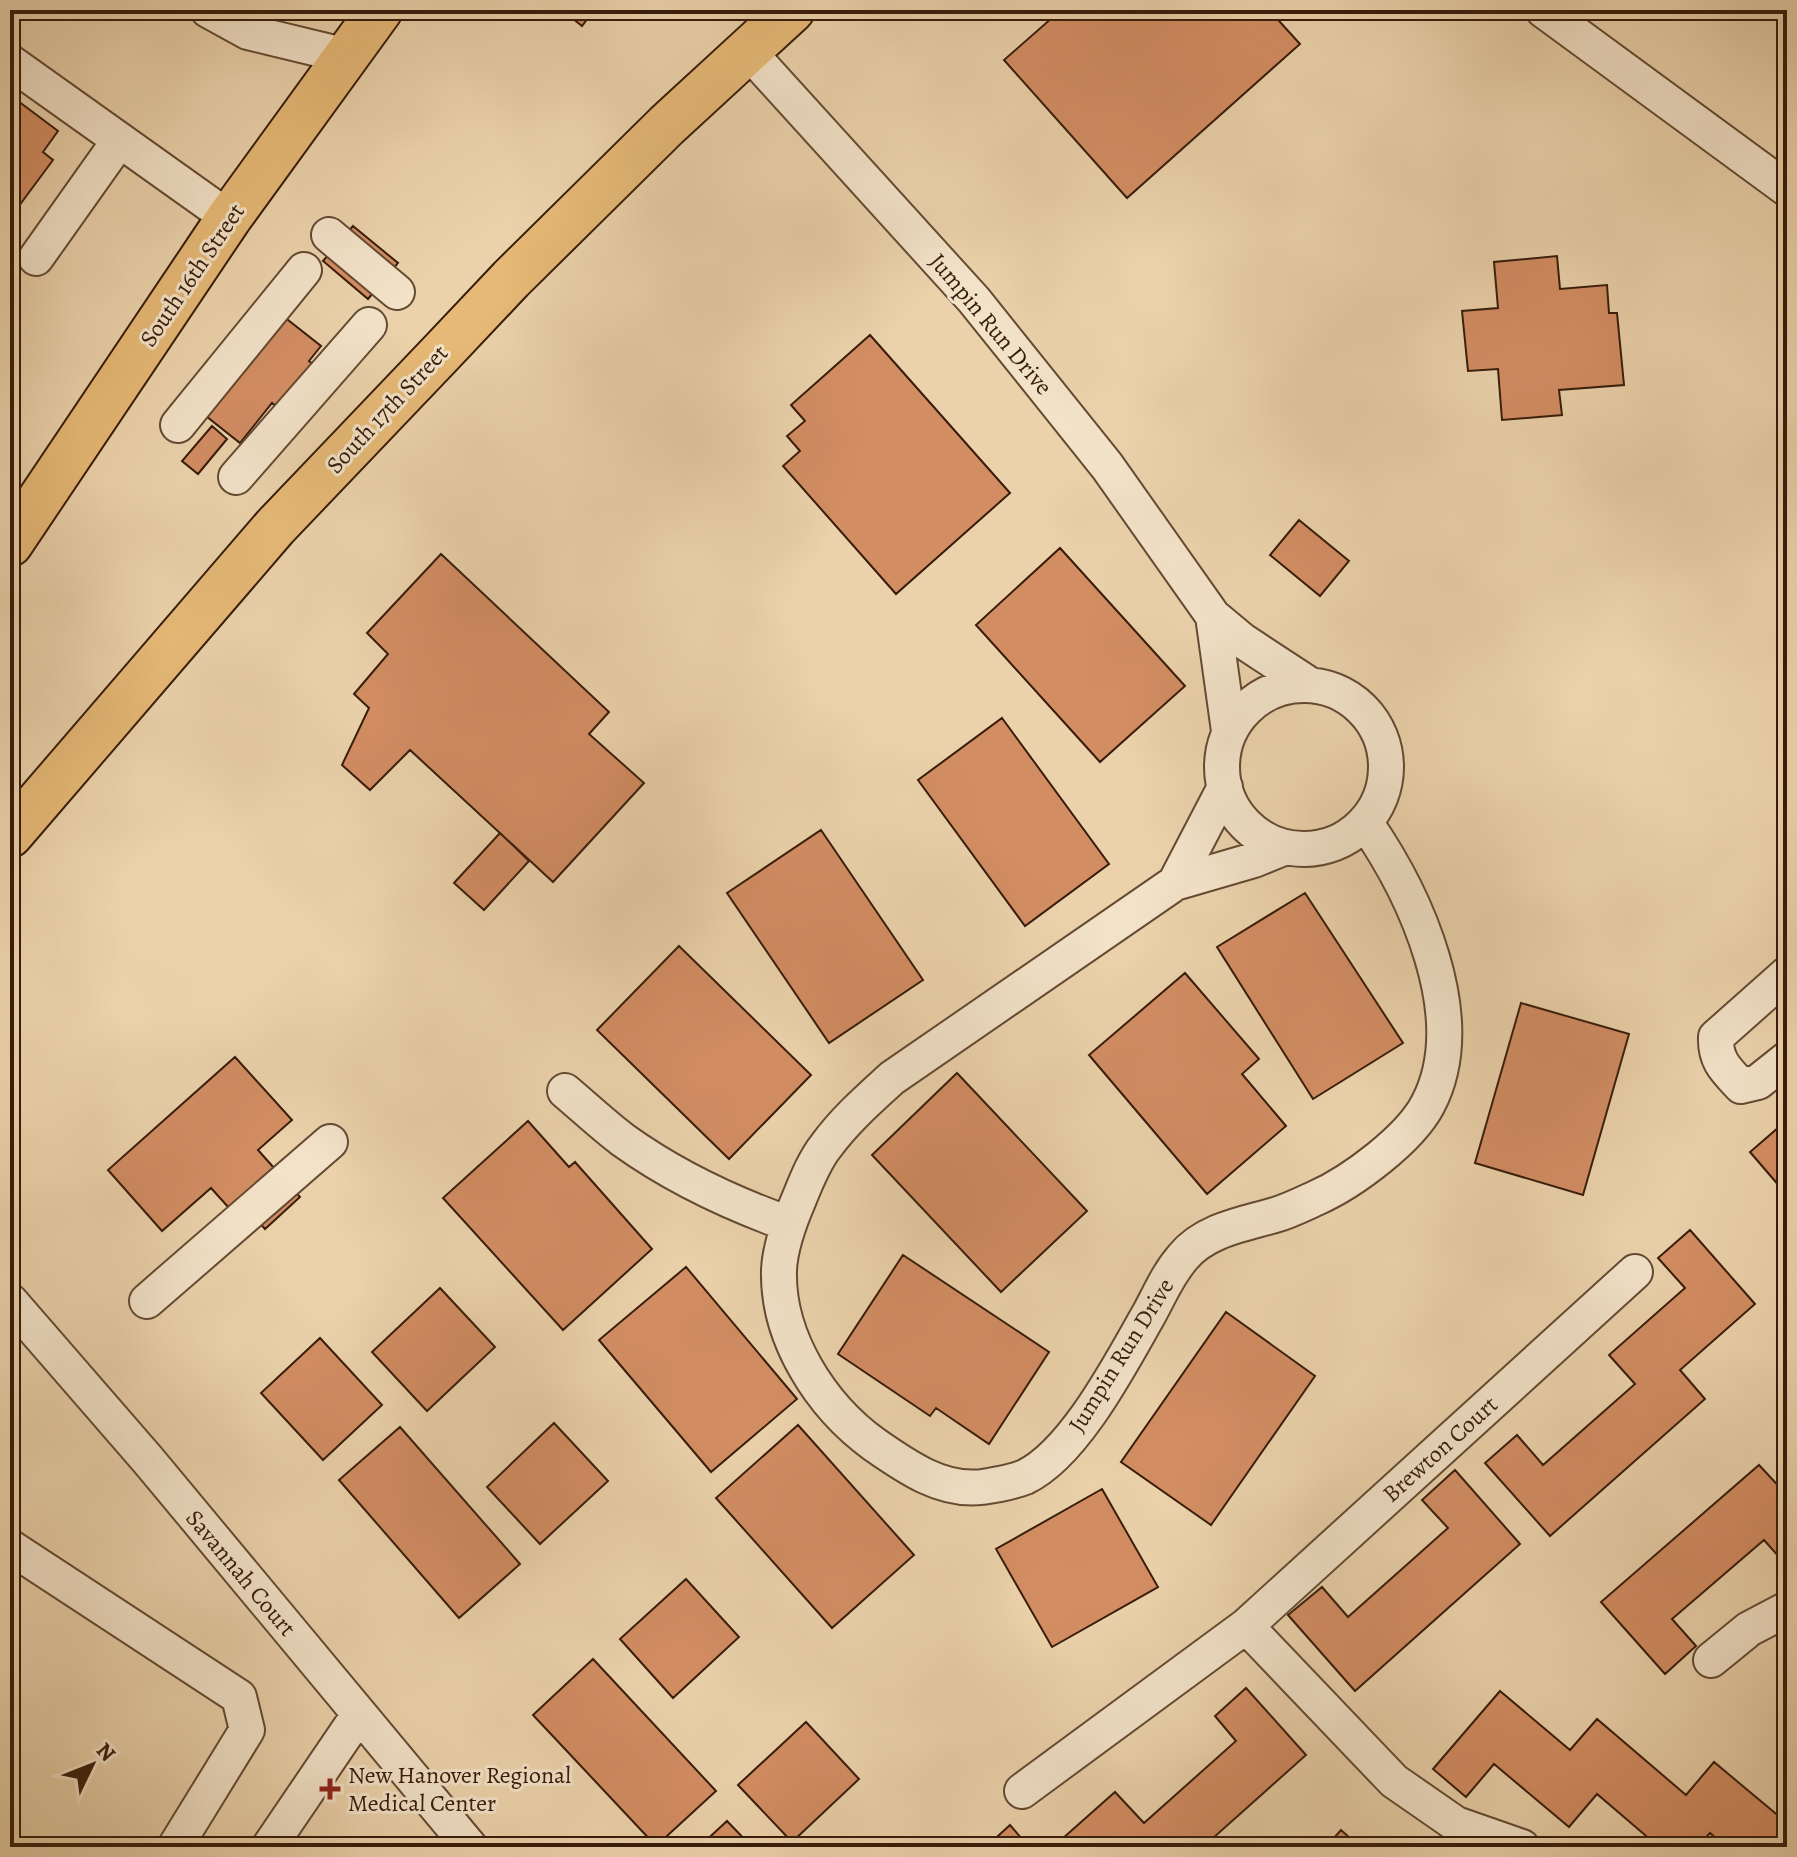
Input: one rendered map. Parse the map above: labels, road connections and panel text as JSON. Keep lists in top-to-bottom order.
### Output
{
  "streets": {
    "main road": ["South 16th Street", "South 17th Street"],
    "street": ["Jumpin Run Drive", "Brewton Court", "Savannah Court"]
  },
  "crossings": [
    ["Jumpin Run Drive", "South 17th Street"]
  ],
  "places": {
    "health": ["New Hanover Regional Medical Center"]
  },
  "north": "top right"
}
